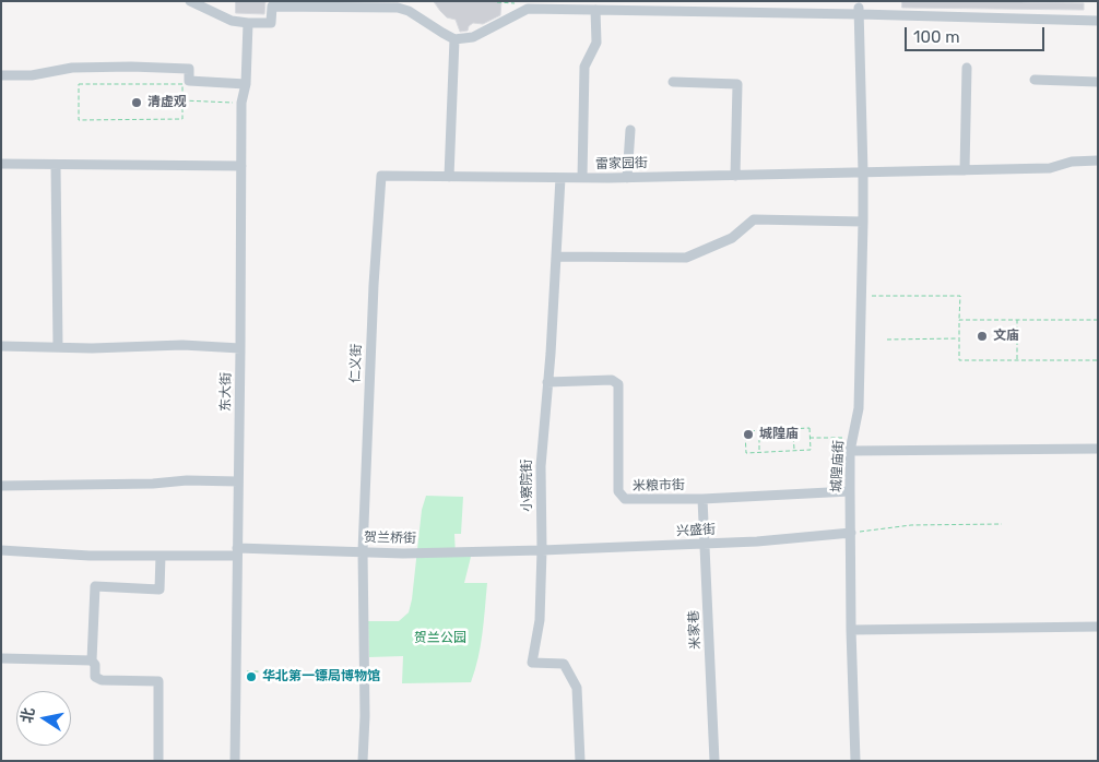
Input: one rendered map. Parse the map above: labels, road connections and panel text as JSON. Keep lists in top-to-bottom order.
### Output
{
  "streets": {
    "street": [
      "雷家园街",
      "仁义街",
      "东大街",
      "城隍庙街",
      "小察院街",
      "米粮市街",
      "兴盛街",
      "贺兰桥街",
      "米家巷"
    ]
  },
  "crossings": [
    ["雷家园街", "仁义街"],
    ["雷家园街", "城隍庙街"],
    ["雷家园街", "小察院街"],
    ["仁义街", "贺兰桥街"],
    ["东大街", "贺兰桥街"],
    ["城隍庙街", "米粮市街"],
    ["城隍庙街", "兴盛街"],
    ["小察院街", "米粮市街"],
    ["小察院街", "兴盛街"],
    ["小察院街", "贺兰桥街"],
    ["米粮市街", "米家巷"],
    ["兴盛街", "贺兰桥街"],
    ["兴盛街", "米家巷"]
  ],
  "parks": ["贺兰公园"],
  "places": [
    "清虚观",
    "文庙",
    "城隍庙",
    "华北第一镖局博物馆"
  ],
  "scale_bar": "100 m",
  "north": "left"
}
